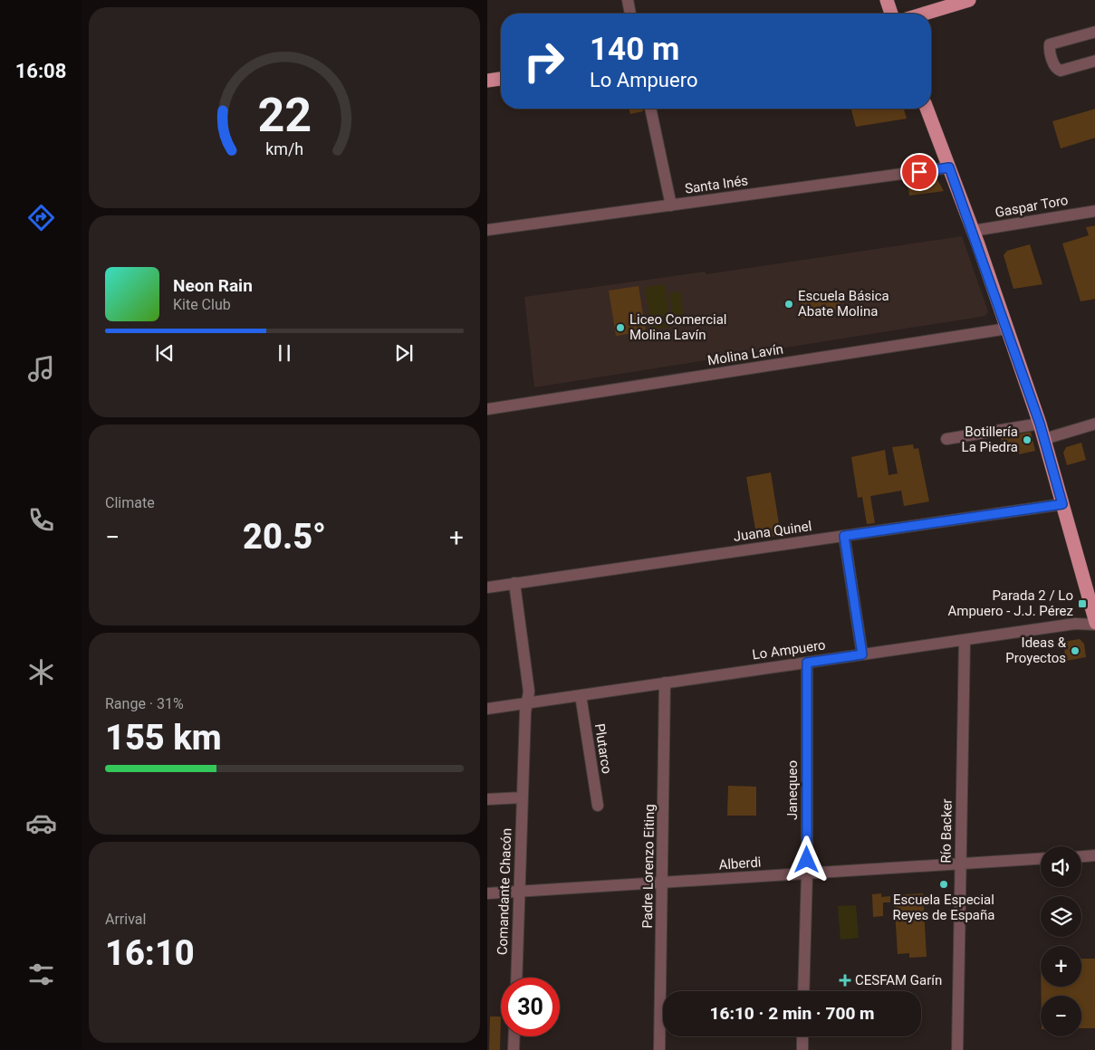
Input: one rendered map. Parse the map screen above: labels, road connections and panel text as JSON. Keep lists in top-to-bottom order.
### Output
{
  "streets": {
    "street": [
      "Santa Inés",
      "Gaspar Toro",
      "Molina Lavín",
      "Juana Quinel",
      "Lo Ampuero",
      "Plutarco",
      "Janequeo",
      "Río Backer",
      "Alberdi",
      "Padre Lorenzo Eiting",
      "Comandante Chacón"
    ]
  },
  "crossings": [
    ["Juana Quinel", "Comandante Chacón"],
    ["Lo Ampuero", "Plutarco"],
    ["Lo Ampuero", "Janequeo"],
    ["Lo Ampuero", "Río Backer"],
    ["Lo Ampuero", "Padre Lorenzo Eiting"],
    ["Lo Ampuero", "Comandante Chacón"],
    ["Janequeo", "Alberdi"],
    ["Río Backer", "Alberdi"],
    ["Alberdi", "Padre Lorenzo Eiting"],
    ["Alberdi", "Comandante Chacón"]
  ],
  "places": {
    "other": [
      "Escuela Básica Abate Molina",
      "Liceo Comercial Molina Lavín",
      "Botillería La Piedra",
      "Ideas & Proyectos",
      "Escuela Especial Reyes de España"
    ],
    "transit": ["Parada 2 / Lo Ampuero - J.J. Pérez"],
    "health": ["CESFAM Garín"]
  },
  "page": {
    "tabs": "16:08",
    "turn": ["140 m", "Lo Ampuero"],
    "song": ["Neon Rain", "Kite Club"],
    "tile": [
      "Climate",
      ["Range · 31%", "155 km"],
      ["Arrival", "16:10"]
    ],
    "heat": ["−", "20.5°", "+"],
    "map_buttons": ["+", "−"],
    "limit": "30",
    "trip": "16:10 · 2 min · 700 m",
    "gauge": ["22", "km/h"]
  }
}
